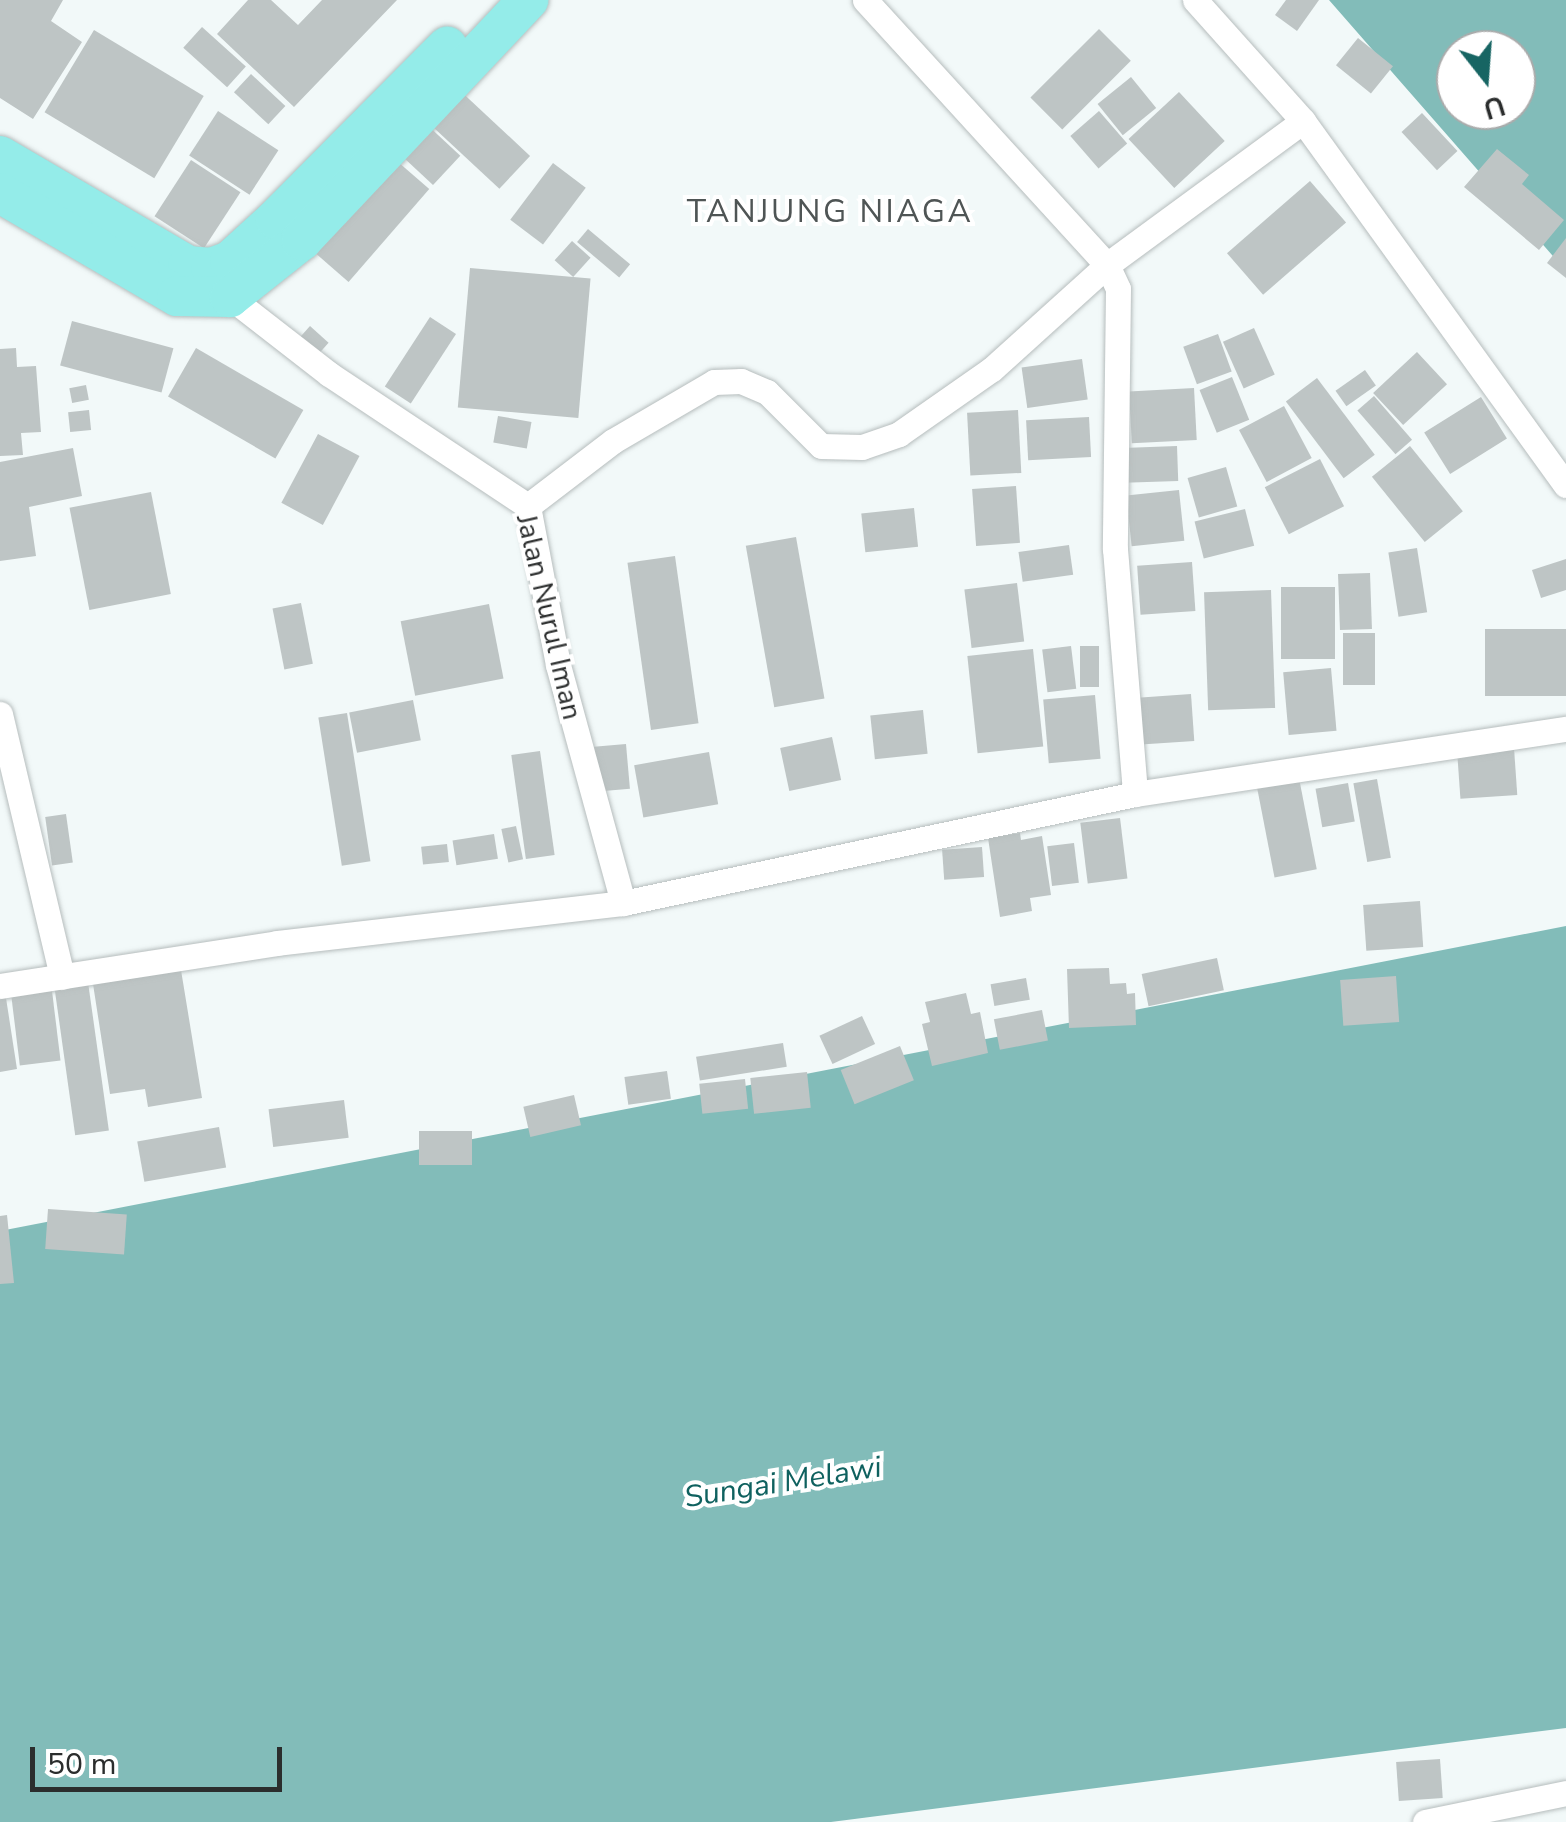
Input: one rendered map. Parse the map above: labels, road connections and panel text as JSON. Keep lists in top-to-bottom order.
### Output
{
  "streets": {
    "street": ["Jalan Nurul Iman"]
  },
  "districts": ["TANJUNG NIAGA"],
  "water": ["Sungai Melawi"],
  "scale_bar": "50 m",
  "north": "bottom"
}
